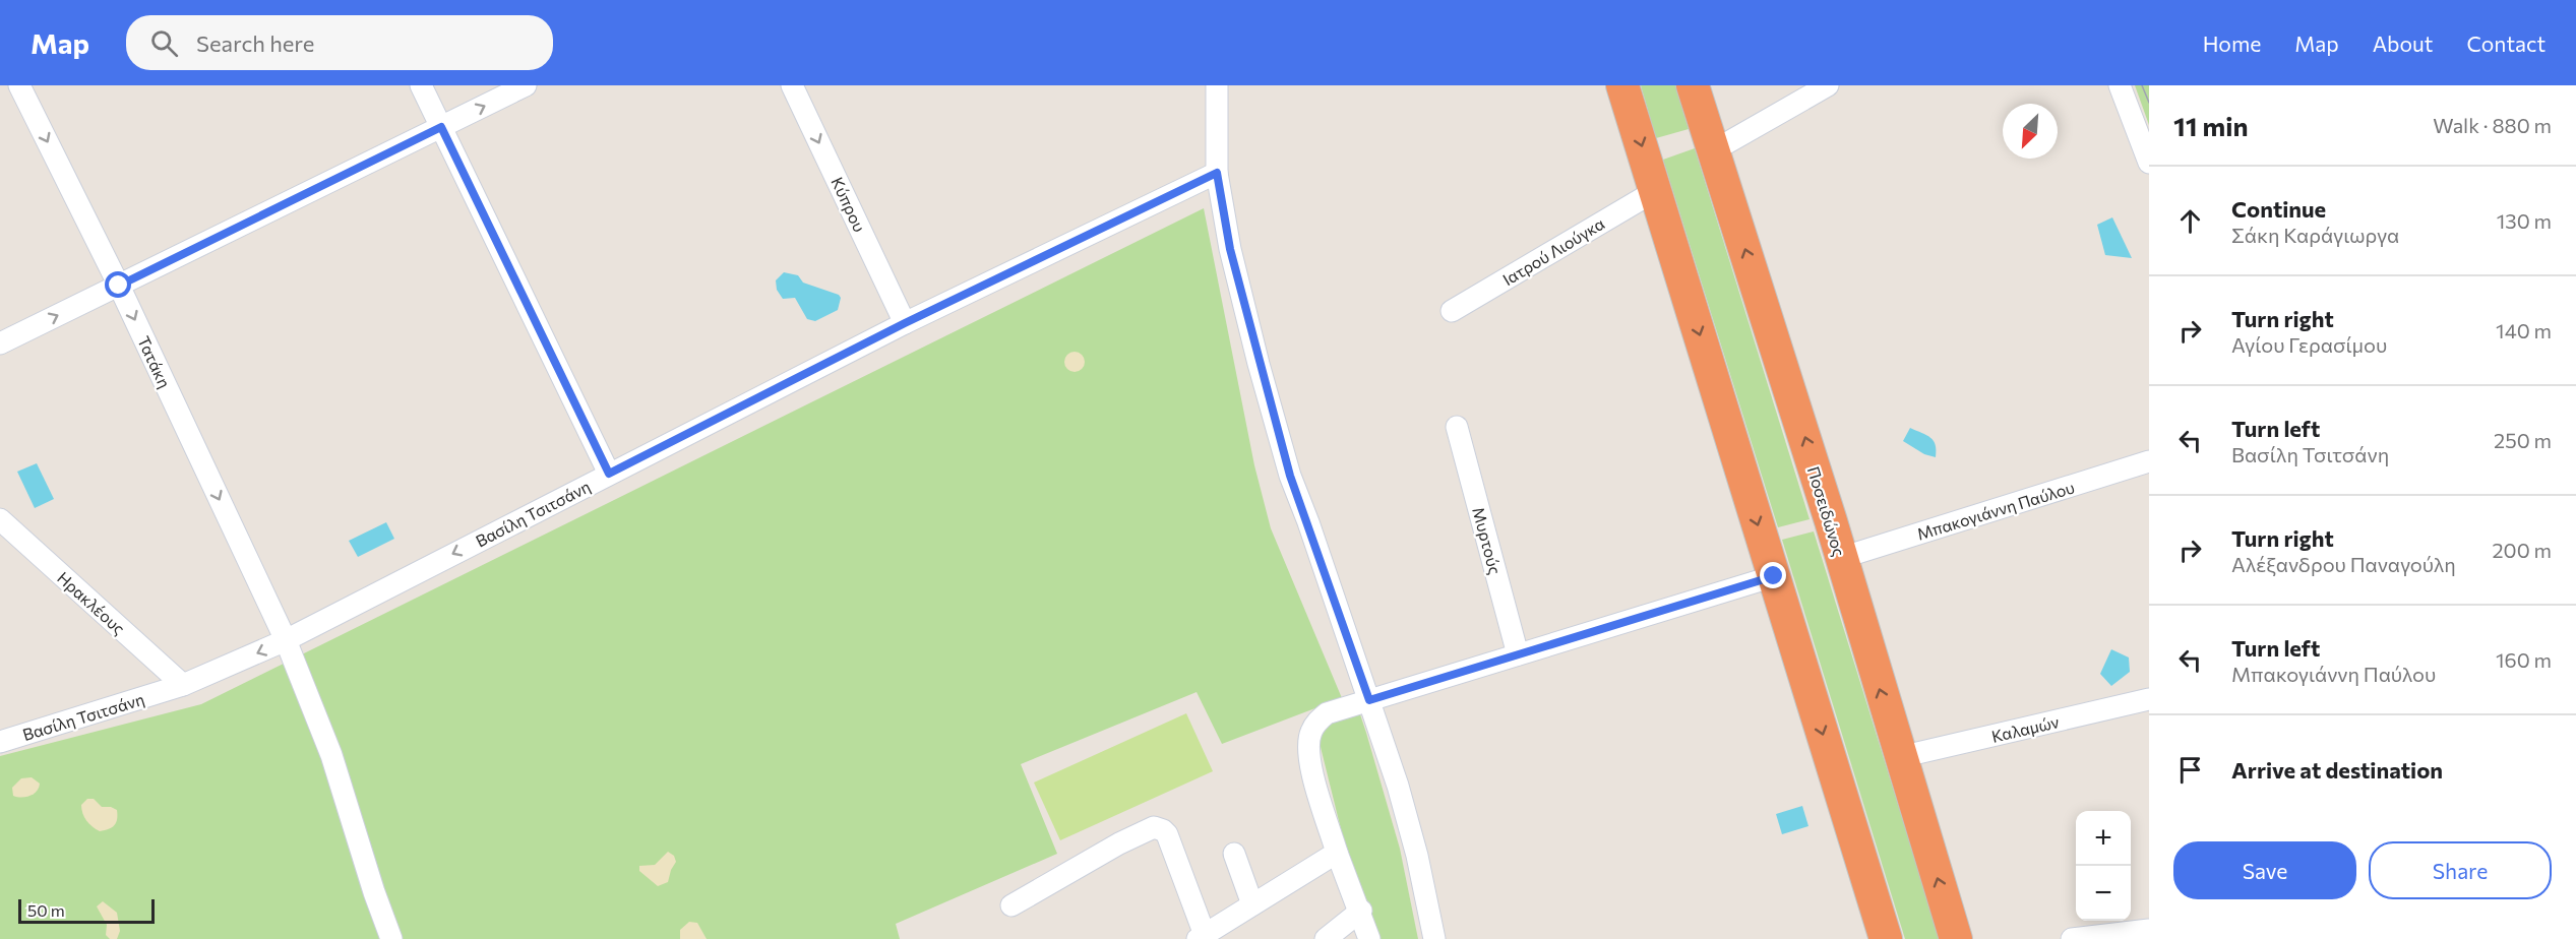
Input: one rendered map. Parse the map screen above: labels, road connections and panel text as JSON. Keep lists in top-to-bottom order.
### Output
{
  "streets": {
    "highway": ["Ποσειδώνος"],
    "street": [
      "Κύπρου",
      "Ιατρού Λιούγκα",
      "Τατάκη",
      "Μπακογιάννη Παύλου",
      "Βασίλη Τσιτσάνη",
      "Μυρτούς",
      "Ηρακλέους",
      "Καλαμών"
    ]
  },
  "crossings": [
    ["Κύπρου", "Βασίλη Τσιτσάνη"],
    ["Τατάκη", "Βασίλη Τσιτσάνη"],
    ["Μπακογιάννη Παύλου", "Ποσειδώνος"],
    ["Ποσειδώνος", "Καλαμών"],
    ["Βασίλη Τσιτσάνη", "Ηρακλέους"]
  ],
  "one_way": ["Κύπρου", "Τατάκη", "Βασίλη Τσιτσάνη"],
  "scale_bar": "50 m",
  "north": "bottom left",
  "page": {
    "header": "Map",
    "search": "Search here",
    "nav": [
      "Home",
      "Map",
      "About",
      "Contact"
    ],
    "heading": ["11 min", "Walk · 880 m"],
    "list": [
      ["Continue", "Σάκη Καράγιωργα", "130 m"],
      ["Turn right", "Αγίου Γερασίμου", "140 m"],
      ["Turn left", "Βασίλη Τσιτσάνη", "250 m"],
      ["Turn right", "Αλέξανδρου Παναγούλη", "200 m"],
      ["Turn left", "Μπακογιάννη Παύλου", "160 m"],
      "Arrive at destination"
    ],
    "map_buttons": ["+", "−"],
    "buttons": ["Save", "Share"],
    "scale": "50 m"
  }
}
